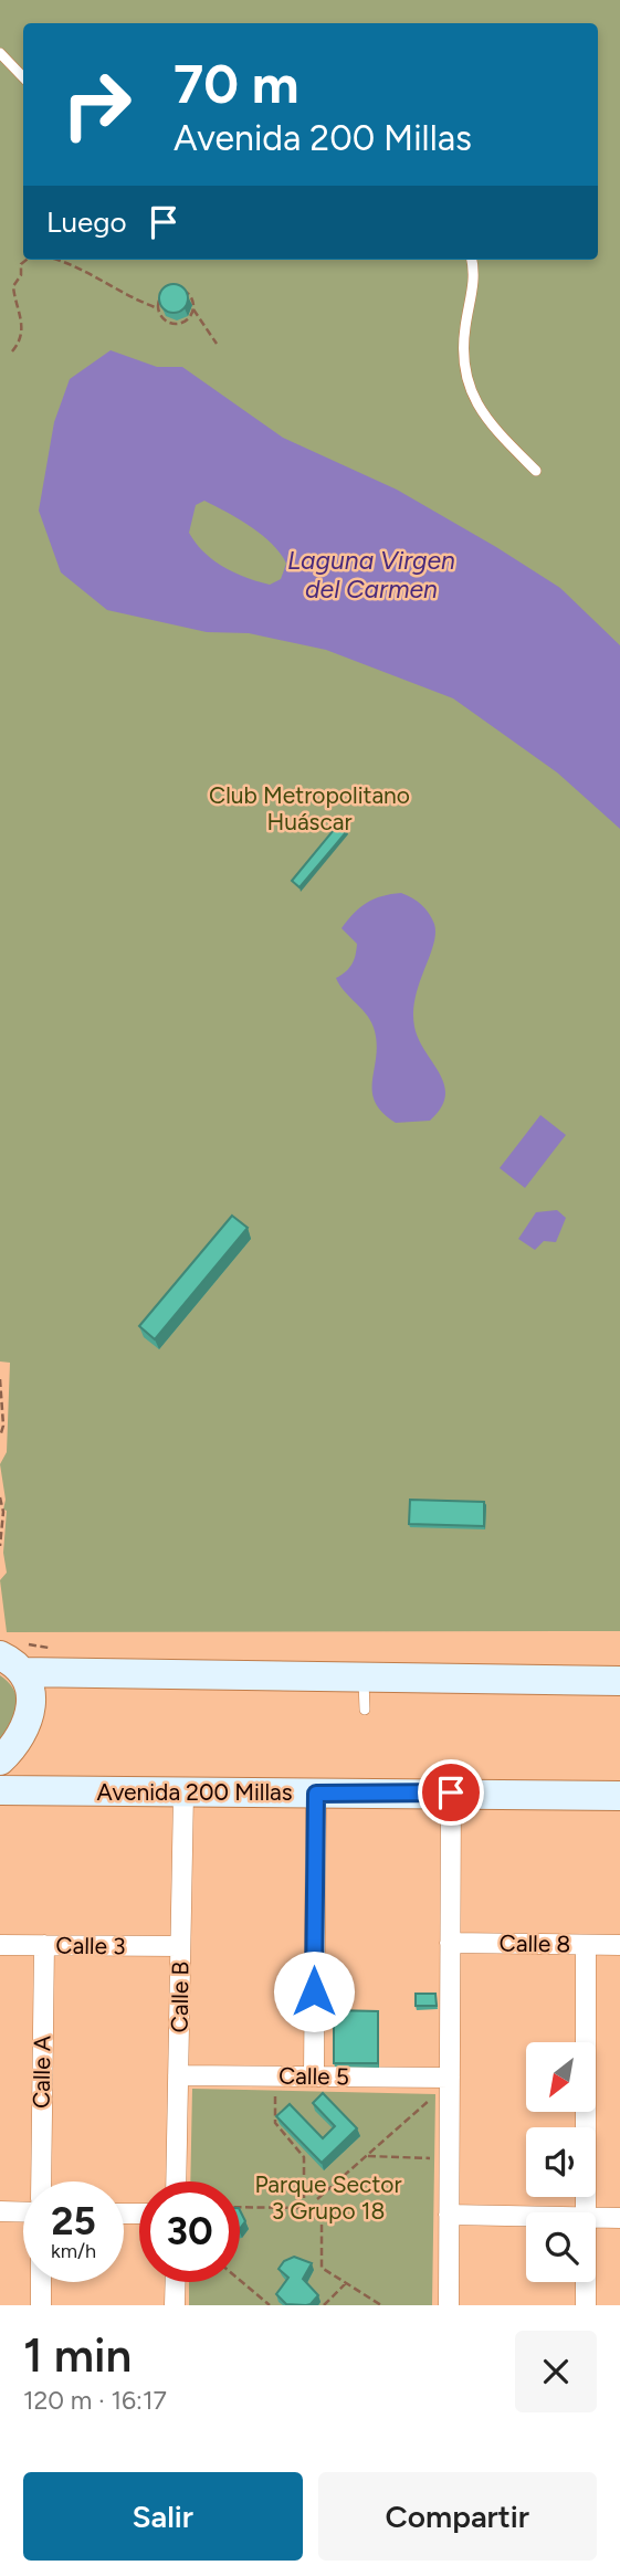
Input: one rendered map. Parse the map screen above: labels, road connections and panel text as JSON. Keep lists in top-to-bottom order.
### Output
{
  "streets": {
    "main road": ["Avenida 200 Millas"],
    "street": [
      "Calle 8",
      "Calle 3",
      "Calle B",
      "Calle A",
      "Calle 5"
    ]
  },
  "crossings": [
    ["Avenida 200 Millas", "Calle B"],
    ["Calle 3", "Calle B"],
    ["Calle 3", "Calle A"],
    ["Calle B", "Calle 5"]
  ],
  "water": ["Laguna Virgen del Carmen"],
  "parks": ["Club Metropolitano Huáscar", "Parque Sector 3 Grupo 18"],
  "north": "bottom left",
  "page": {
    "turn": ["70 m", "Avenida 200 Millas"],
    "then": "Luego",
    "speed": "25 km/h",
    "limit": "30",
    "heading": ["1 min", "120 m · 16:17"],
    "buttons": ["Salir", "Compartir"]
  }
}
